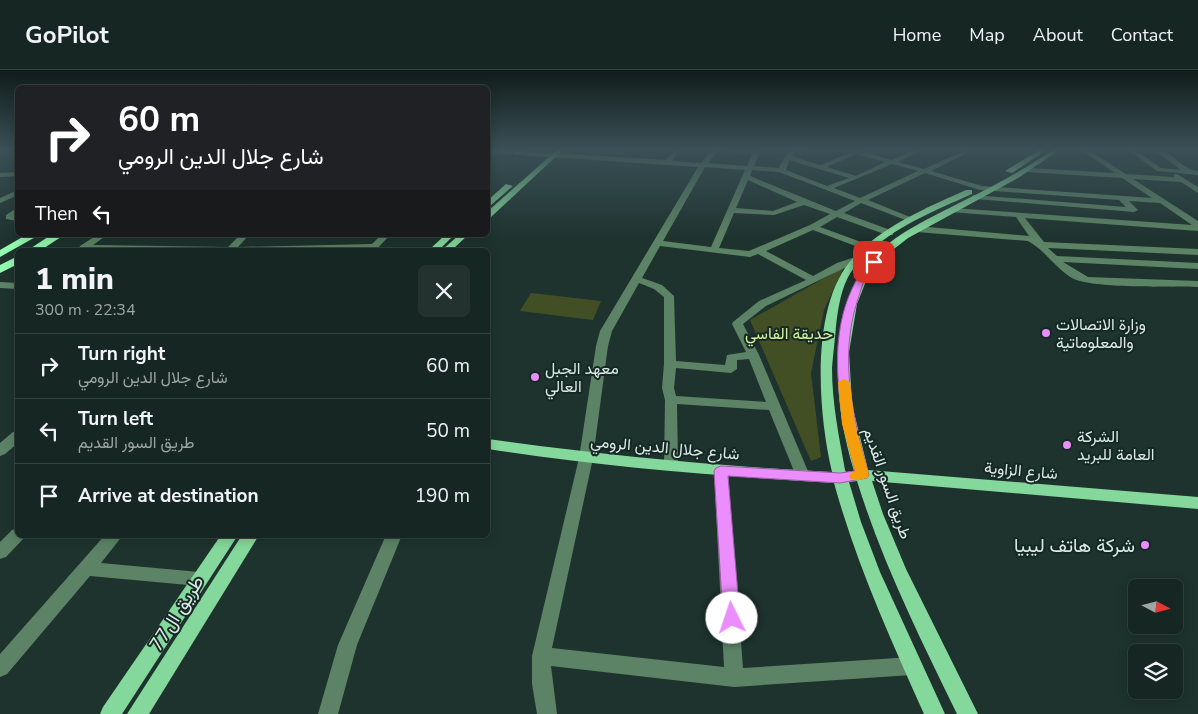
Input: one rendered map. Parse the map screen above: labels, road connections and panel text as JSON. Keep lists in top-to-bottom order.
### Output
{
  "streets": {
    "main road": [
      "شارع جلال الدين الرومي",
      "شارع الزاوية",
      "طريق السور القديم",
      "طريق ال77"
    ]
  },
  "crossings": [
    ["شارع جلال الدين الرومي", "شارع الزاوية"],
    ["شارع جلال الدين الرومي", "طريق السور القديم"],
    ["شارع الزاوية", "طريق السور القديم"]
  ],
  "parks": ["حديقة الفاسي"],
  "places": [
    "وزارة الاتصالات والمعلوماتية",
    "معهد الجبل العالي",
    "الشركة العامة للبريد",
    "شركة هاتف ليبيا"
  ],
  "north": "right",
  "page": {
    "header": "GoPilot",
    "nav": [
      "Home",
      "Map",
      "About",
      "Contact"
    ],
    "turn": ["60 m", "شارع جلال الدين الرومي"],
    "then": "Then",
    "heading": ["1 min", "300 m · 22:34"],
    "list": [
      {
        "name": "Turn right",
        "note": "شارع جلال الدين الرومي",
        "value": "60 m"
      },
      {
        "name": "Turn left",
        "note": "طريق السور القديم",
        "value": "50 m"
      },
      {
        "name": "Arrive at destination",
        "value": "190 m"
      }
    ]
  }
}
